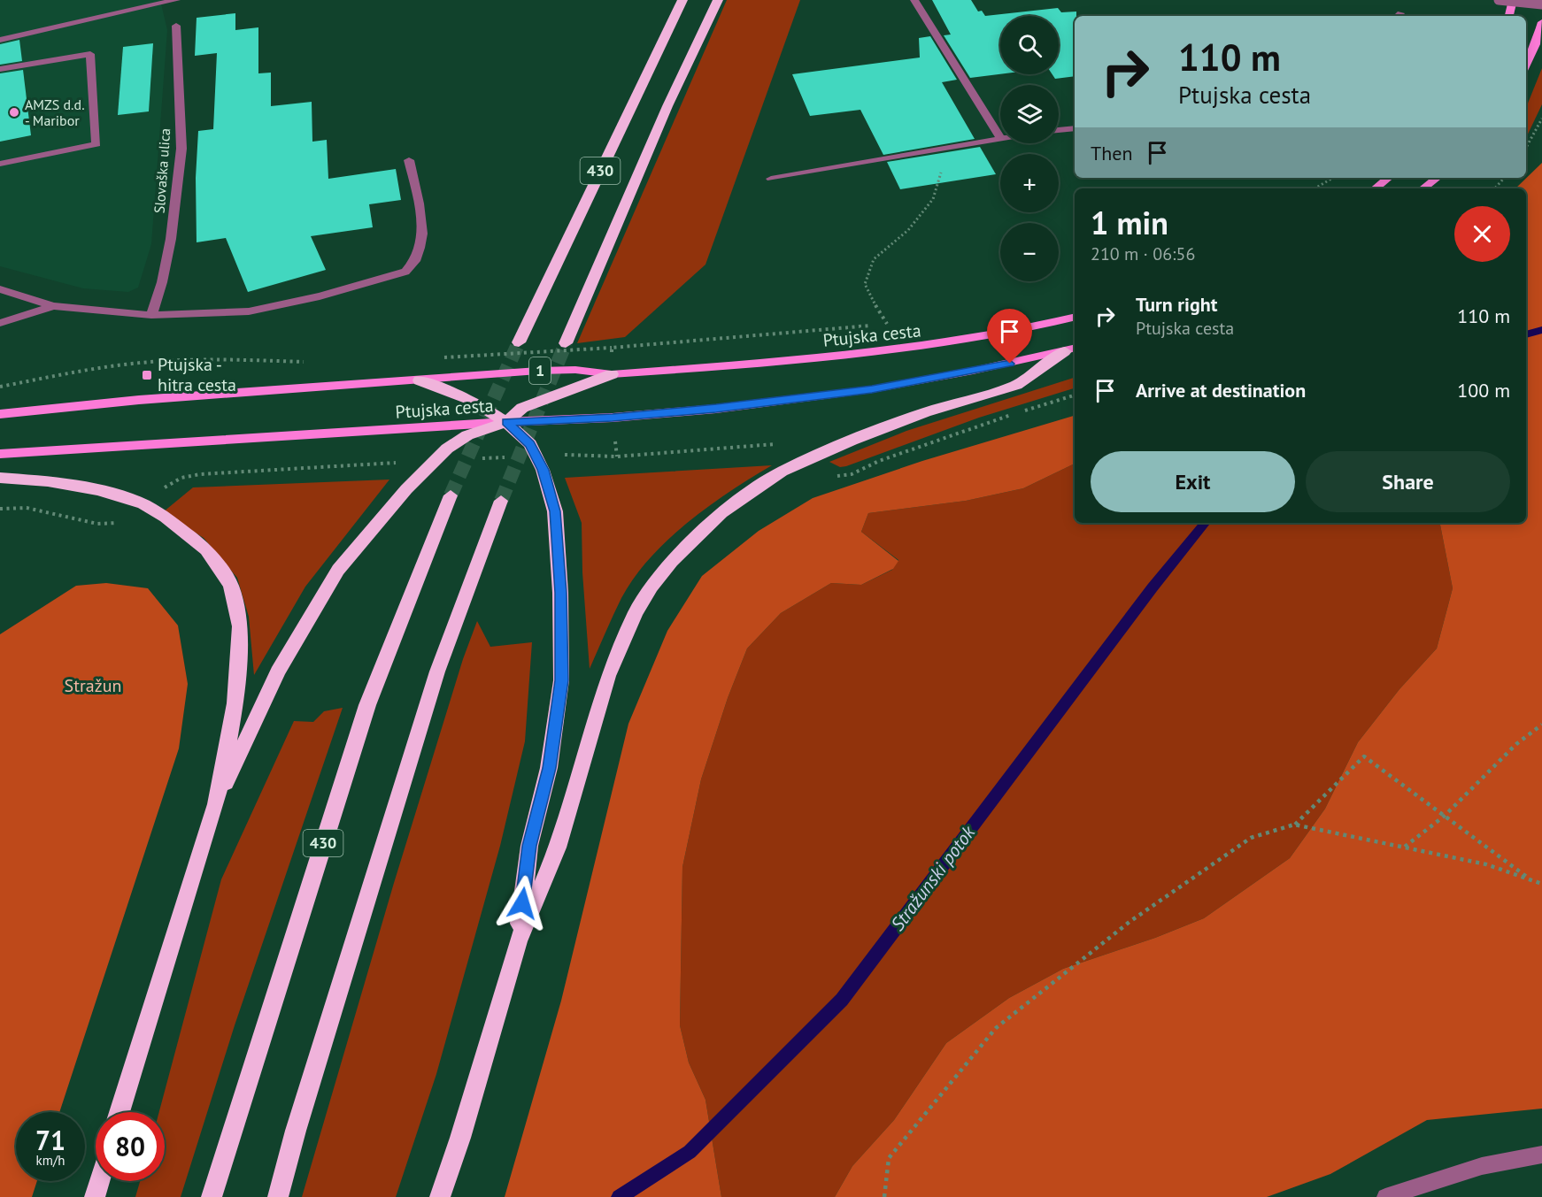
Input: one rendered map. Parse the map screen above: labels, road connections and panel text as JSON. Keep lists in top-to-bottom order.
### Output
{
  "streets": {
    "highway": ["430"],
    "main road": ["Ptujska cesta", "1"],
    "street": ["Slovaška ulica"]
  },
  "water": ["Stražunski potok"],
  "parks": ["Stražun"],
  "places": {
    "other": ["AMZS d.d. - Maribor"],
    "transit": ["Ptujska - hitra cesta"]
  },
  "page": {
    "map_buttons": ["+", "−"],
    "turn": ["110 m", "Ptujska cesta"],
    "then": "Then",
    "heading": ["1 min", "210 m · 06:56"],
    "list": [
      {
        "name": "Turn right",
        "note": "Ptujska cesta",
        "value": "110 m"
      },
      {
        "name": "Arrive at destination",
        "value": "100 m"
      }
    ],
    "buttons": ["Exit", "Share"],
    "speed": "71 km/h",
    "limit": "80"
  }
}
